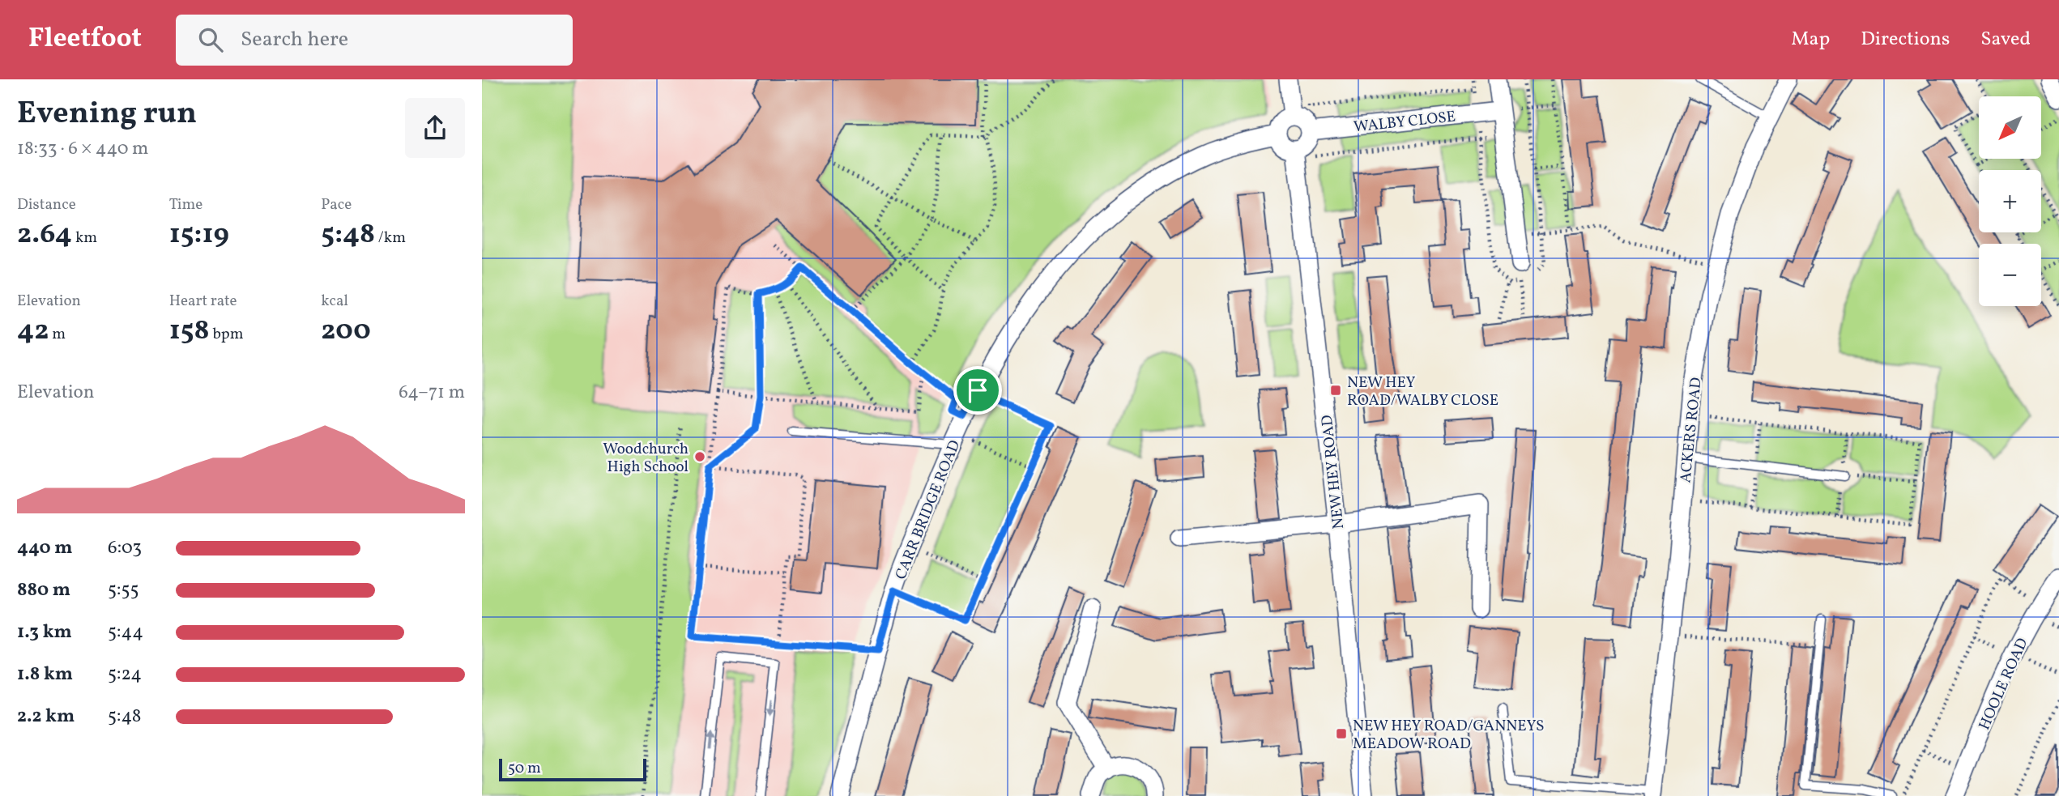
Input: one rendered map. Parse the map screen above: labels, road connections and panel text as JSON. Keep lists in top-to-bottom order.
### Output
{
  "streets": {
    "street": [
      "WALBY CLOSE",
      "ACKERS ROAD",
      "NEW HEY ROAD",
      "CARR BRIDGE ROAD",
      "HOOLE ROAD"
    ]
  },
  "crossings": [
    ["WALBY CLOSE", "NEW HEY ROAD"],
    ["WALBY CLOSE", "CARR BRIDGE ROAD"],
    ["NEW HEY ROAD", "CARR BRIDGE ROAD"]
  ],
  "places": {
    "transit": ["NEW HEY ROAD/WALBY CLOSE", "NEW HEY ROAD/GANNEYS MEADOW ROAD"],
    "other": ["Woodchurch High School"]
  },
  "scale_bar": "50 m",
  "north": "bottom left",
  "page": {
    "header": "Fleetfoot",
    "search": "Search here",
    "nav": ["Map", "Directions", "Saved"],
    "heading": ["Evening run", "18:33 · 6 × 440 m"],
    "map_buttons": ["+", "−"],
    "stats": [
      ["Distance", "2.64 km"],
      ["Time", "15:19"],
      ["Pace", "5:48 /km"],
      ["Elevation", "42 m"],
      ["Heart rate", "158 bpm"],
      ["kcal", "200"]
    ],
    "chart": ["Elevation", "64–71 m"],
    "list": [
      {
        "name": "440 m",
        "note": "6:03"
      },
      {
        "name": "880 m",
        "note": "5:55"
      },
      {
        "name": "1.3 km",
        "note": "5:44"
      },
      {
        "name": "1.8 km",
        "note": "5:24"
      },
      {
        "name": "2.2 km",
        "note": "5:48"
      }
    ],
    "scale": "50 m"
  }
}
